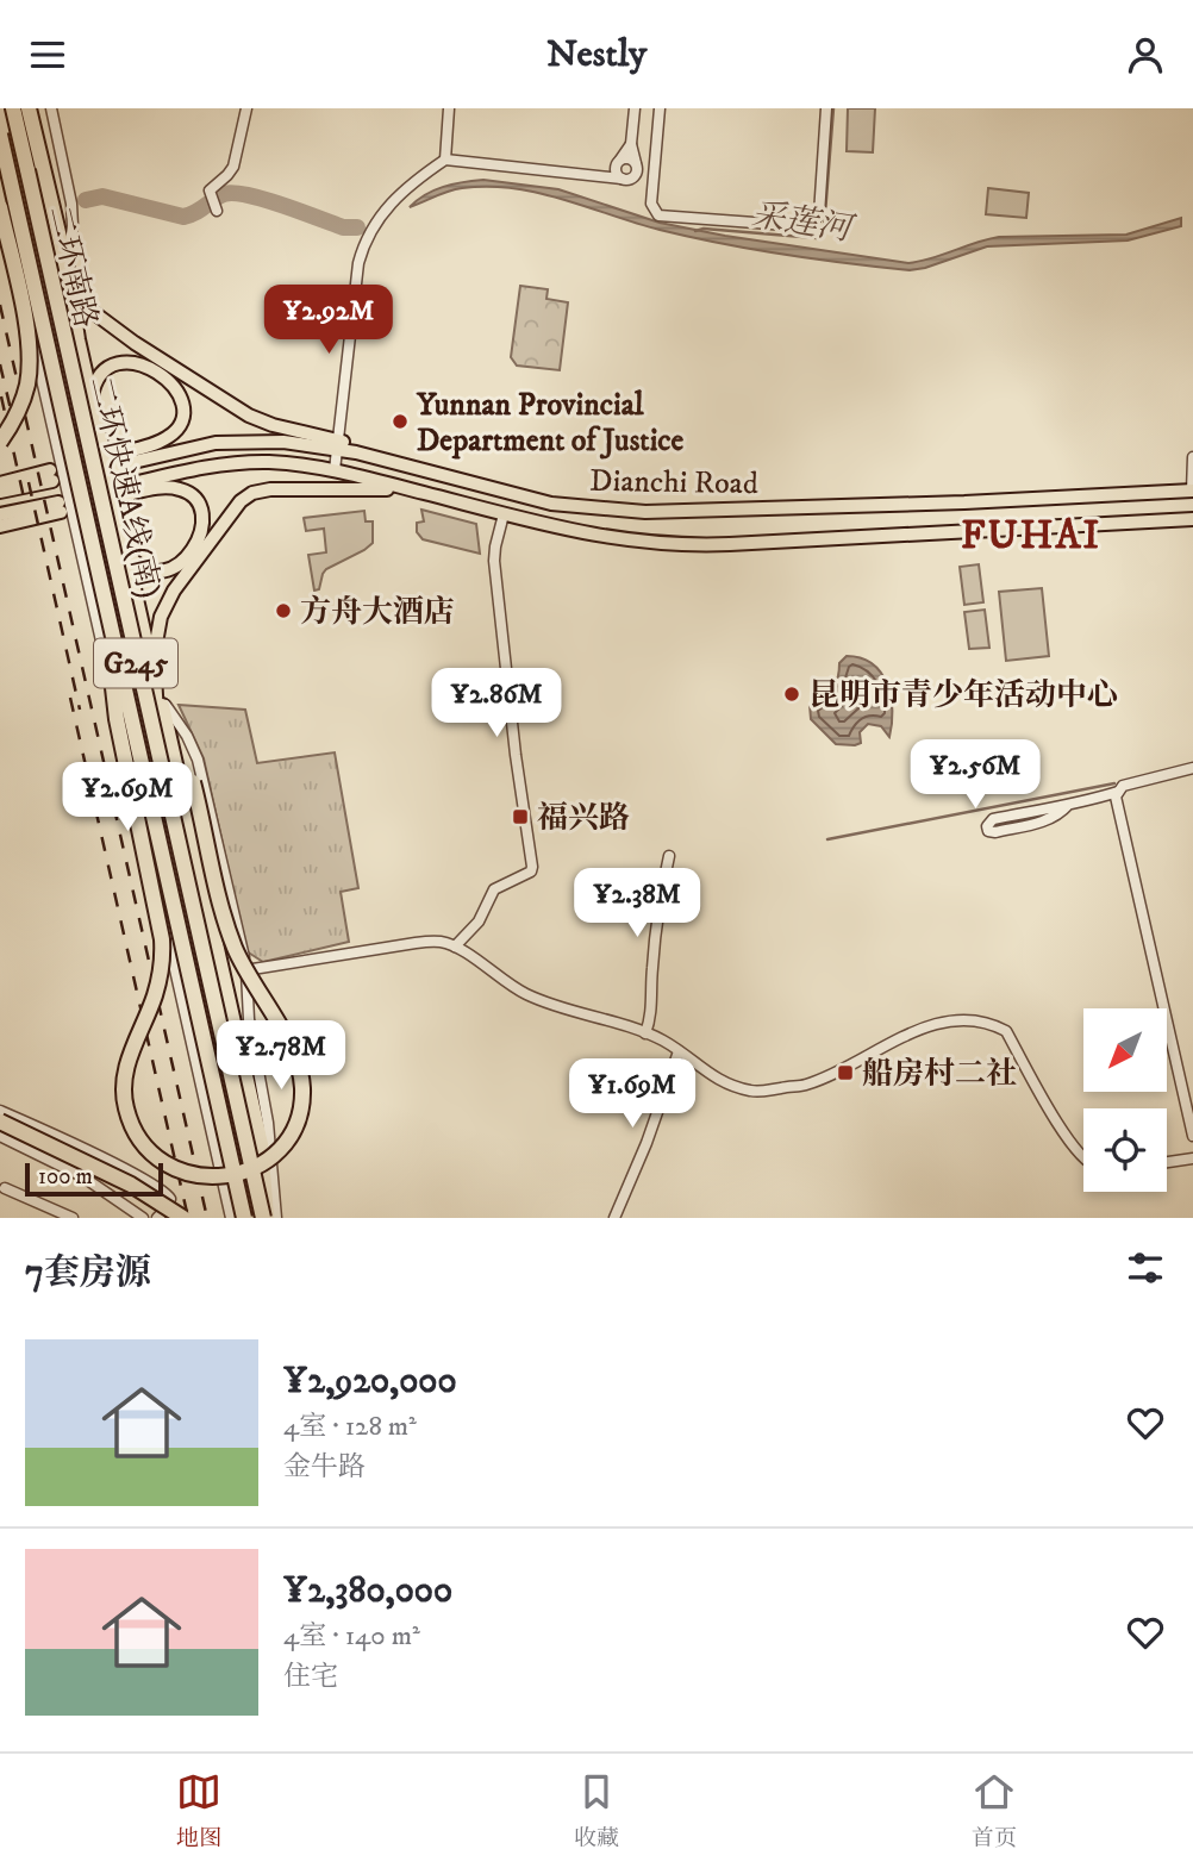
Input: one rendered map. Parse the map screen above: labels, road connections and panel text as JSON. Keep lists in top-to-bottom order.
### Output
{
  "streets": {
    "highway": ["二环快速A线(南)"],
    "main road": ["二环南路", "Dianchi Road", "G245"]
  },
  "crossings": [
    ["二环南路", "二环快速A线(南)"]
  ],
  "districts": ["FUHAI"],
  "water": ["采莲河"],
  "places": {
    "other": ["Yunnan Provincial Department of Justice", "方舟大酒店", "昆明市青少年活动中心"],
    "transit": ["福兴路", "船房村二社"]
  },
  "scale_bar": "100 m",
  "north": "bottom left",
  "page": {
    "header": "Nestly",
    "price": [
      "¥2.92M",
      "¥2.86M",
      "¥2.56M",
      "¥2.69M",
      "¥2.38M",
      "¥2.78M",
      "¥1.69M"
    ],
    "scale": "100 m",
    "heading": "7套房源",
    "list": [
      {
        "name": "¥2,920,000",
        "note": "4室 · 128 m² · 金牛路"
      },
      {
        "name": "¥2,380,000",
        "note": "4室 · 140 m² · 住宅"
      }
    ],
    "tabs": ["地图", "收藏", "首页"]
  }
}
